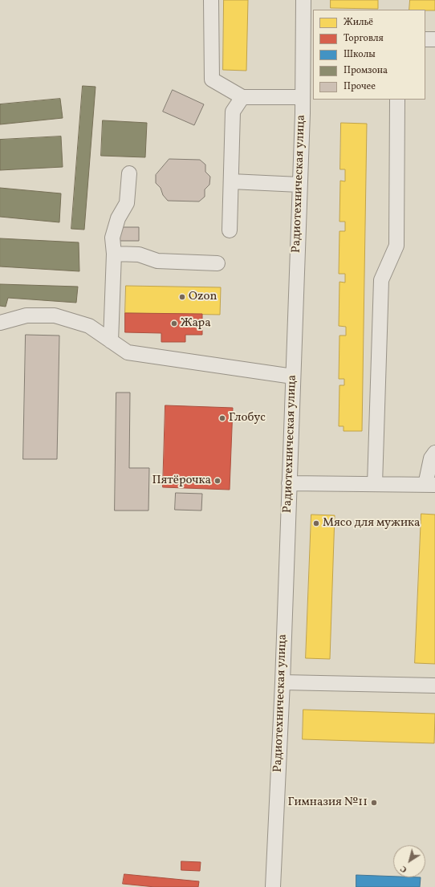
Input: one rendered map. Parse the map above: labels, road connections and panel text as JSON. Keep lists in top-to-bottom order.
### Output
{
  "streets": {
    "street": ["Радиотехническая улица"]
  },
  "places": [
    "Ozon",
    "Жара",
    "Глобус",
    "Пятёрочка",
    "Мясо для мужика",
    "Гимназия №11"
  ],
  "legend": [
    "Жильё",
    "Торговля",
    "Школы",
    "Промзона",
    "Прочее"
  ],
  "north": "bottom left"
}
